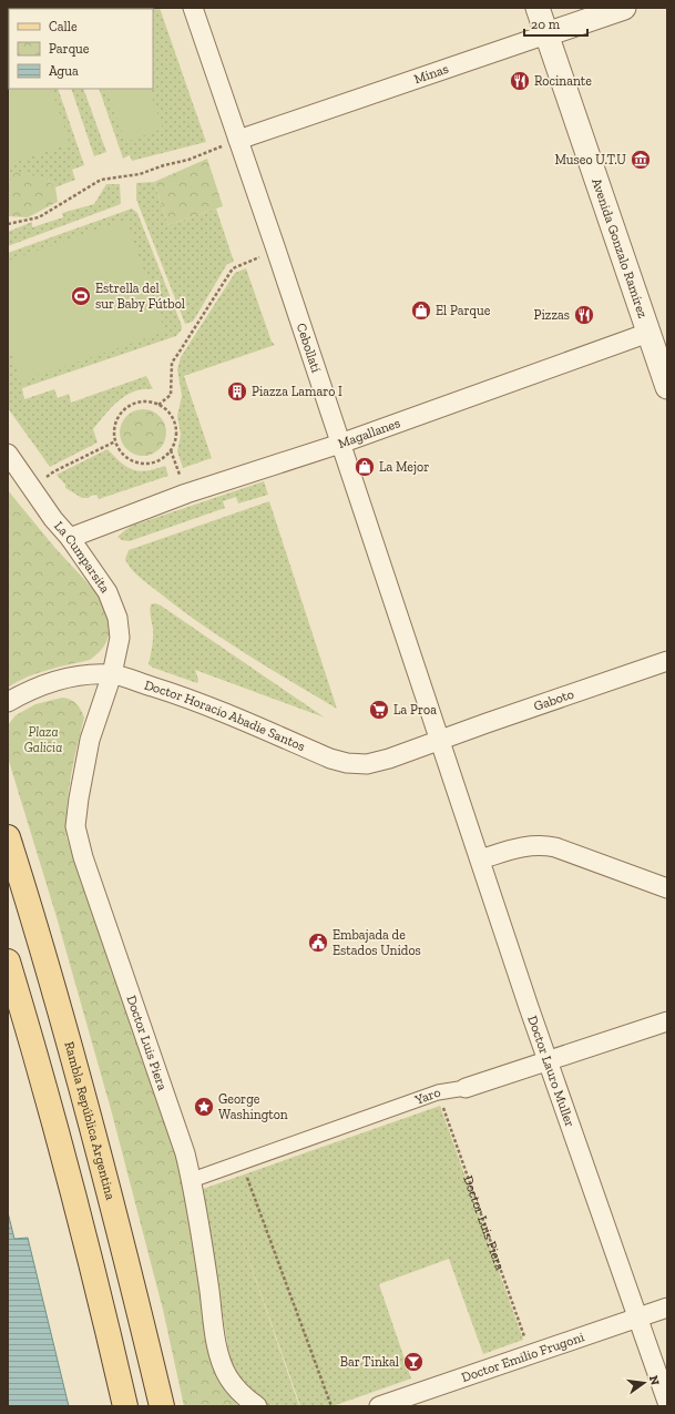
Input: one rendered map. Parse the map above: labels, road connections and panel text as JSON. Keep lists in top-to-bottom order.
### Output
{
  "streets": {
    "main road": ["Rambla República Argentina"],
    "street": [
      "Minas",
      "Avenida Gonzalo Ramírez",
      "Cebollatí",
      "Magallanes",
      "La Cumparsita",
      "Gaboto",
      "Doctor Horacio Abadie Santos",
      "Doctor Luis Piera",
      "Doctor Lauro Muller",
      "Yaro",
      "Doctor Emilio Frugoni"
    ]
  },
  "crossings": [
    ["Minas", "Avenida Gonzalo Ramírez"],
    ["Minas", "Cebollatí"],
    ["Avenida Gonzalo Ramírez", "Magallanes"],
    ["Cebollatí", "Magallanes"],
    ["Cebollatí", "Gaboto"],
    ["Cebollatí", "Doctor Horacio Abadie Santos"],
    ["Cebollatí", "Doctor Lauro Muller"],
    ["Magallanes", "La Cumparsita"],
    ["La Cumparsita", "Doctor Horacio Abadie Santos"],
    ["La Cumparsita", "Doctor Luis Piera"],
    ["Gaboto", "Doctor Horacio Abadie Santos"],
    ["Gaboto", "Doctor Lauro Muller"],
    ["Doctor Horacio Abadie Santos", "Doctor Luis Piera"],
    ["Doctor Horacio Abadie Santos", "Doctor Lauro Muller"],
    ["Doctor Luis Piera", "Yaro"],
    ["Doctor Luis Piera", "Doctor Emilio Frugoni"],
    ["Doctor Lauro Muller", "Yaro"],
    ["Doctor Lauro Muller", "Doctor Emilio Frugoni"]
  ],
  "parks": ["Plaza Galicia"],
  "places": {
    "restaurant": ["Rocinante", "Pizzas"],
    "museum": ["Museo U.T.U"],
    "sports": ["Estrella del sur Baby Fútbol"],
    "shop": ["El Parque", "La Mejor"],
    "building": ["Piazza Lamaro I"],
    "supermarket": ["La Proa"],
    "public building": ["Embajada de Estados Unidos"],
    "place": ["George Washington"],
    "bar": ["Bar Tinkal"]
  },
  "legend": ["Calle", "Parque", "Agua"],
  "scale_bar": "20 m",
  "north": "right"
}
